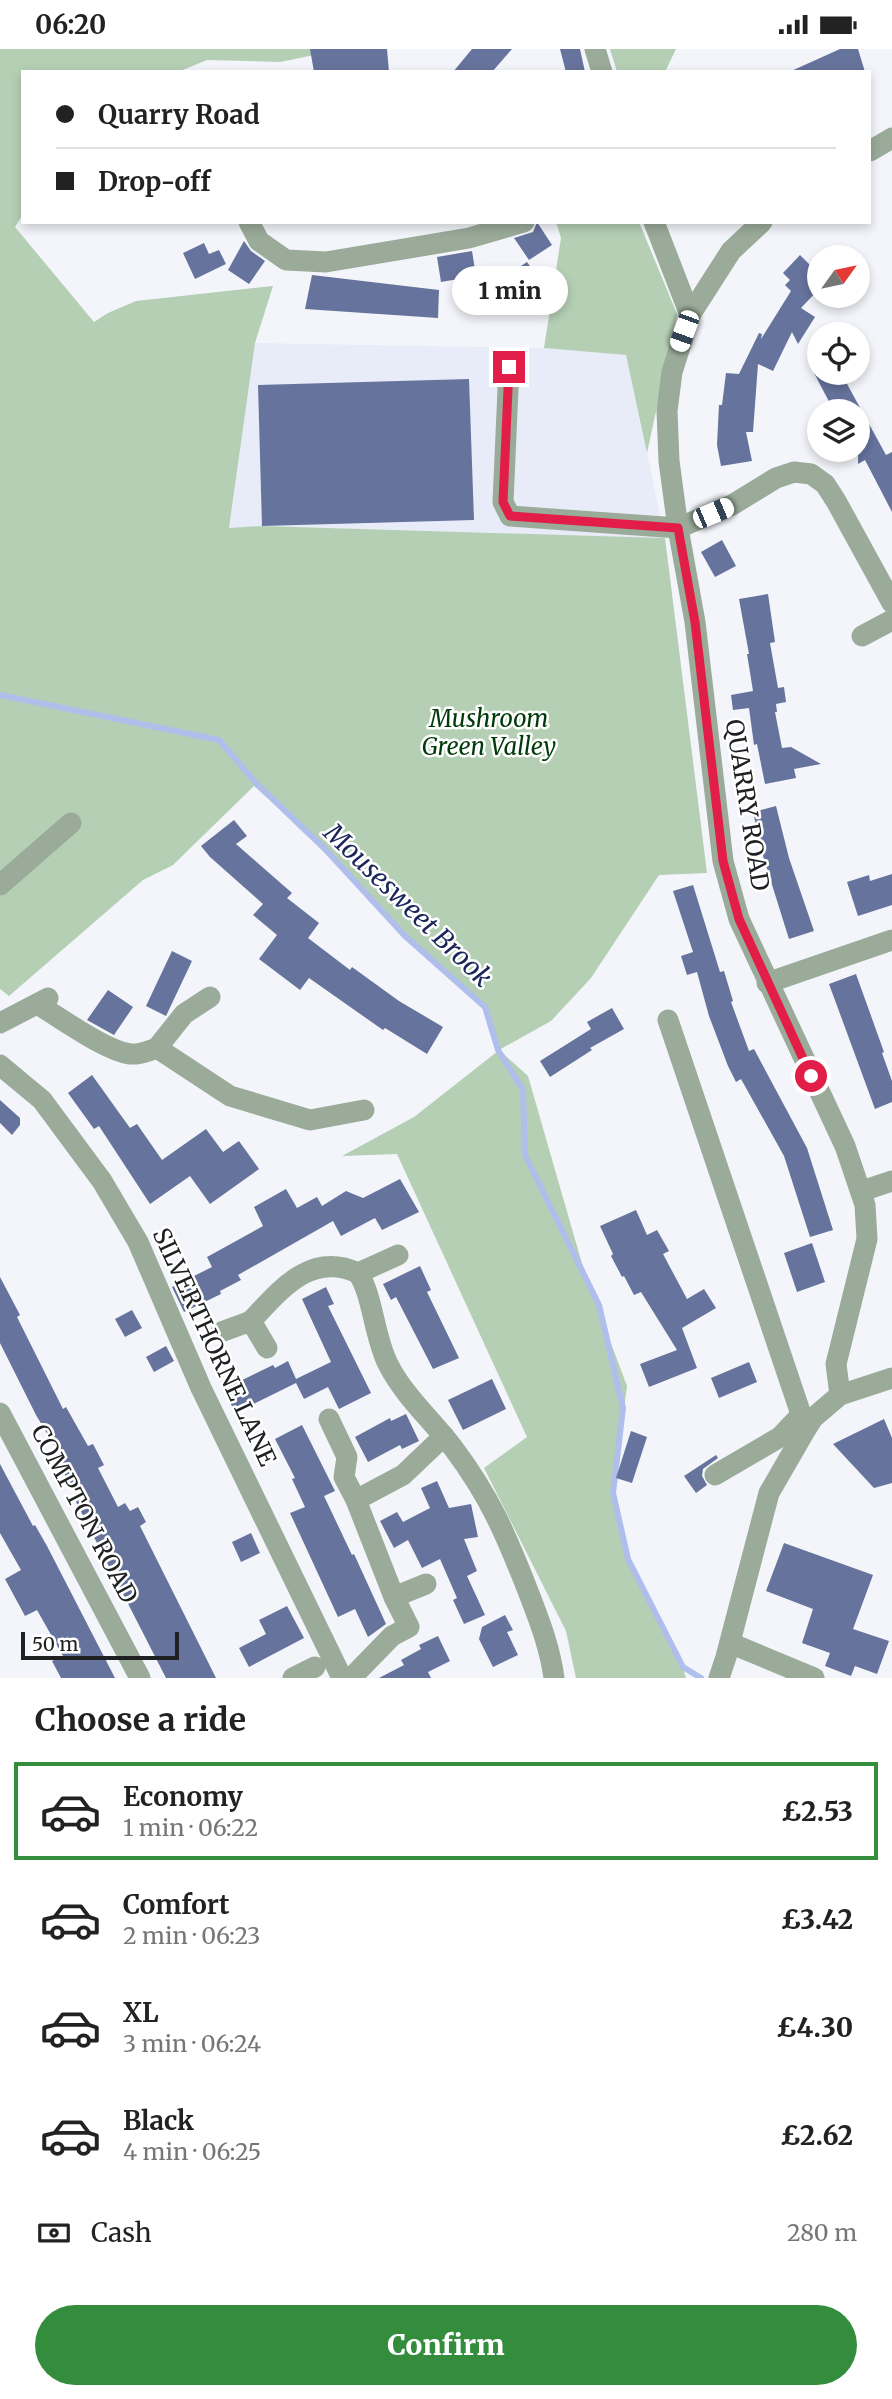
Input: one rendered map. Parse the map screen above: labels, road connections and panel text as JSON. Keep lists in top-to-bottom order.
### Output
{
  "streets": {
    "street": ["QUARRY ROAD", "SILVERTHORNE LANE", "COMPTON ROAD"]
  },
  "water": ["Mousesweet Brook"],
  "parks": ["Mushroom Green Valley"],
  "scale_bar": "50 m",
  "north": "top right",
  "page": {
    "status": "06:20",
    "banner": ["Quarry Road", "Drop-off"],
    "bubble": "1 min",
    "scale": "50 m",
    "heading": "Choose a ride",
    "list": [
      {
        "name": "Economy",
        "note": "1 min · 06:22",
        "value": "£2.53"
      },
      {
        "name": "Comfort",
        "note": "2 min · 06:23",
        "value": "£3.42"
      },
      {
        "name": "XL",
        "note": "3 min · 06:24",
        "value": "£4.30"
      },
      {
        "name": "Black",
        "note": "4 min · 06:25",
        "value": "£2.62"
      }
    ],
    "pay": ["Cash", "280 m"],
    "buttons": "Confirm"
  }
}
